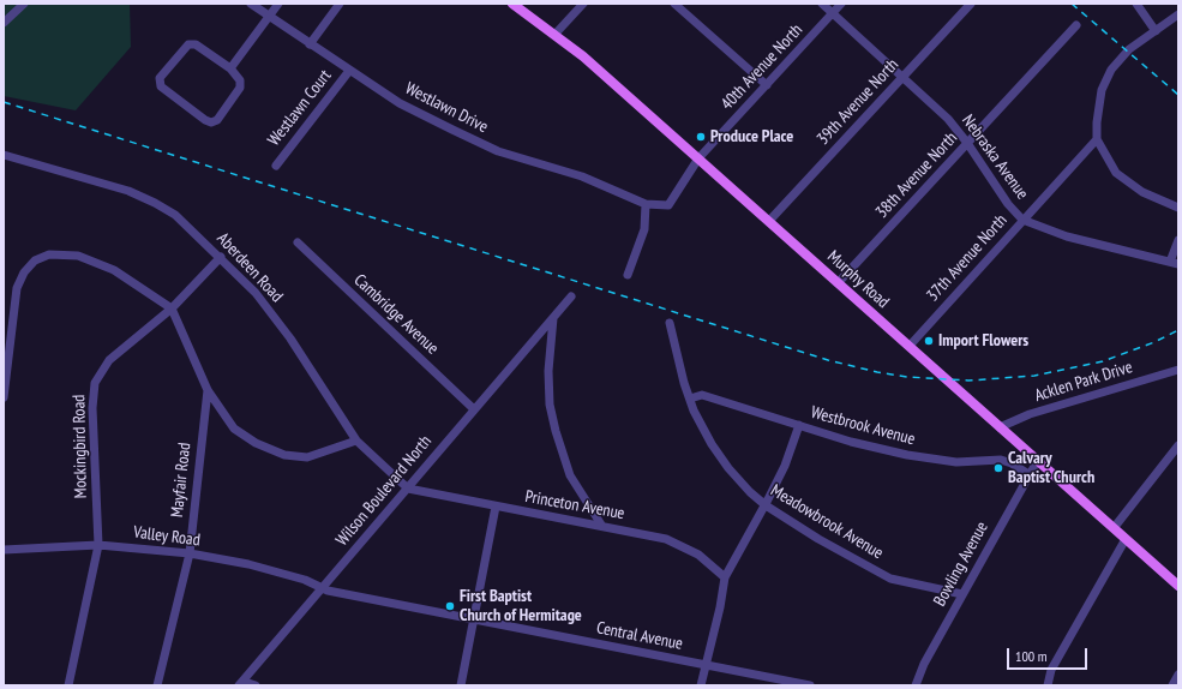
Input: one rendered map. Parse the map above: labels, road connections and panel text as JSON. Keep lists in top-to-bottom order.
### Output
{
  "streets": {
    "main road": ["Murphy Road"],
    "street": [
      "40th Avenue North",
      "39th Avenue North",
      "Westlawn Court",
      "Westlawn Drive",
      "Nebraska Avenue",
      "38th Avenue North",
      "37th Avenue North",
      "Aberdeen Road",
      "Cambridge Avenue",
      "Acklen Park Drive",
      "Westbrook Avenue",
      "Mockingbird Road",
      "Mayfair Road",
      "Wilson Boulevard North",
      "Princeton Avenue",
      "Meadowbrook Avenue",
      "Valley Road",
      "Bowling Avenue",
      "Central Avenue"
    ]
  },
  "crossings": [
    ["40th Avenue North", "Westlawn Drive"],
    ["40th Avenue North", "Nebraska Avenue"],
    ["40th Avenue North", "Murphy Road"],
    ["39th Avenue North", "Nebraska Avenue"],
    ["39th Avenue North", "Murphy Road"],
    ["Westlawn Court", "Westlawn Drive"],
    ["Nebraska Avenue", "38th Avenue North"],
    ["Nebraska Avenue", "37th Avenue North"],
    ["38th Avenue North", "Murphy Road"],
    ["37th Avenue North", "Murphy Road"],
    ["Aberdeen Road", "Mockingbird Road"],
    ["Aberdeen Road", "Wilson Boulevard North"],
    ["Aberdeen Road", "Princeton Avenue"],
    ["Murphy Road", "Acklen Park Drive"],
    ["Murphy Road", "Bowling Avenue"],
    ["Cambridge Avenue", "Wilson Boulevard North"],
    ["Westbrook Avenue", "Meadowbrook Avenue"],
    ["Westbrook Avenue", "Bowling Avenue"],
    ["Mockingbird Road", "Valley Road"],
    ["Mayfair Road", "Valley Road"],
    ["Wilson Boulevard North", "Princeton Avenue"],
    ["Wilson Boulevard North", "Valley Road"],
    ["Wilson Boulevard North", "Central Avenue"],
    ["Meadowbrook Avenue", "Bowling Avenue"],
    ["Valley Road", "Central Avenue"]
  ],
  "places": [
    "Produce Place",
    "Import Flowers",
    "Calvary Baptist Church",
    "First Baptist Church of Hermitage"
  ],
  "scale_bar": "100 m"
}
